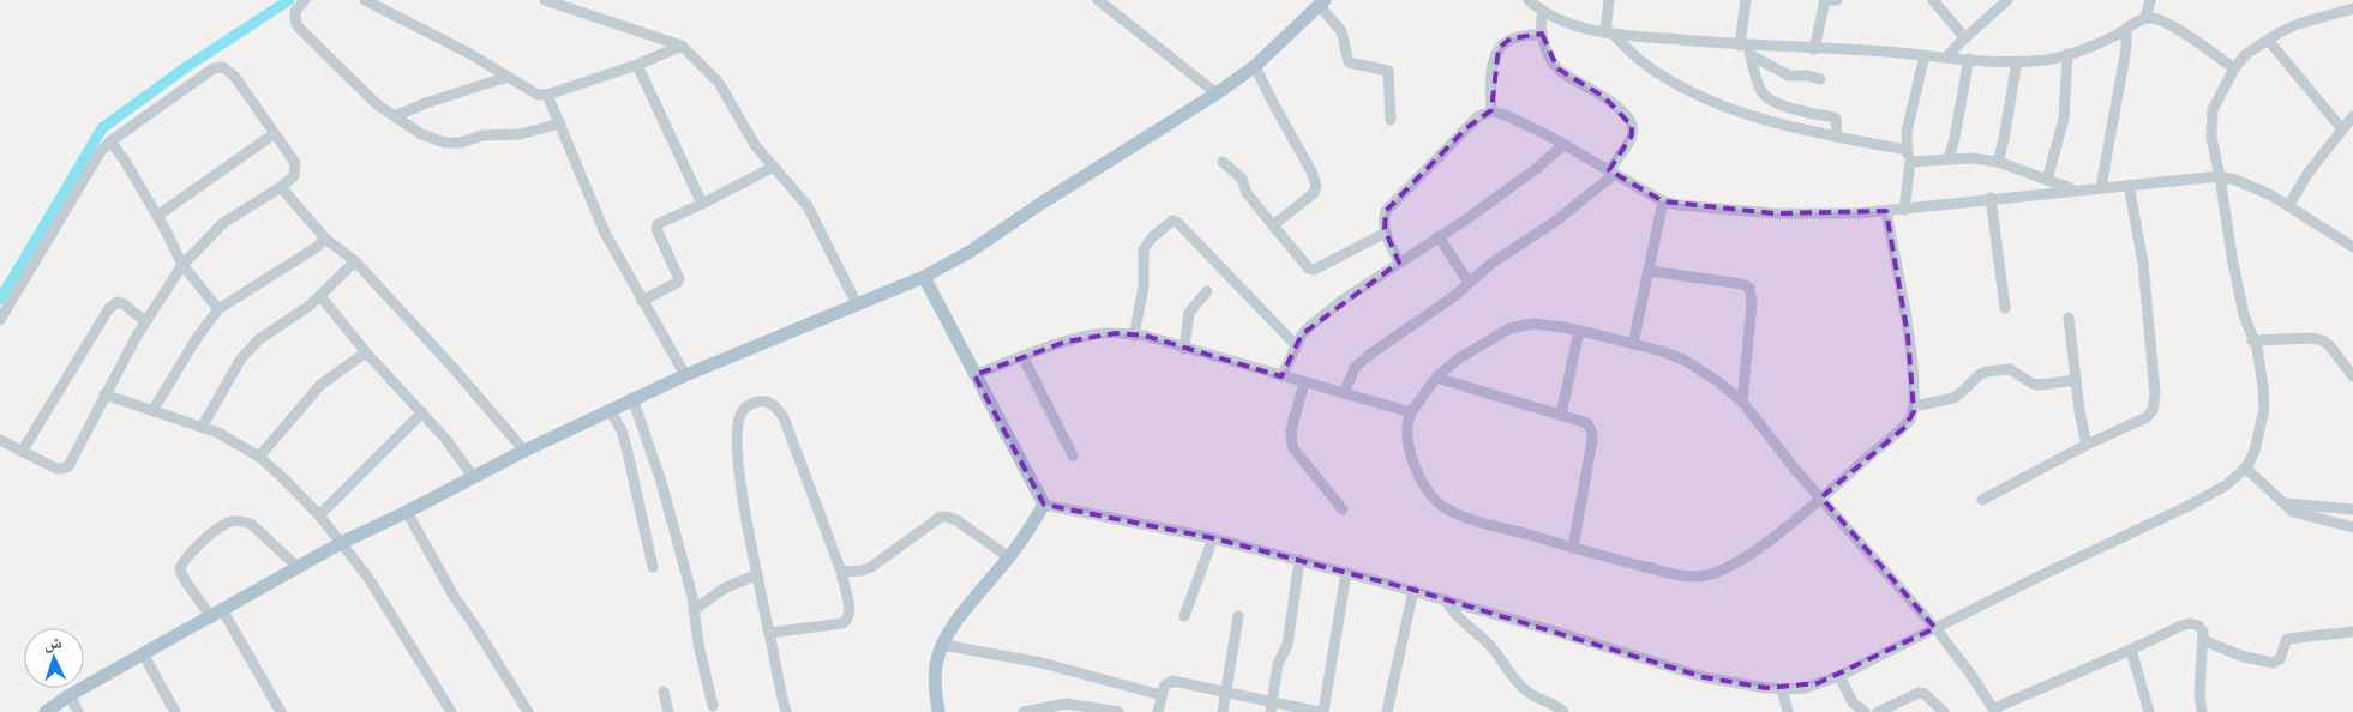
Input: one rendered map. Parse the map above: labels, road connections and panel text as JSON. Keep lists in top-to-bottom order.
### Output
{
  "north": "top"
}
